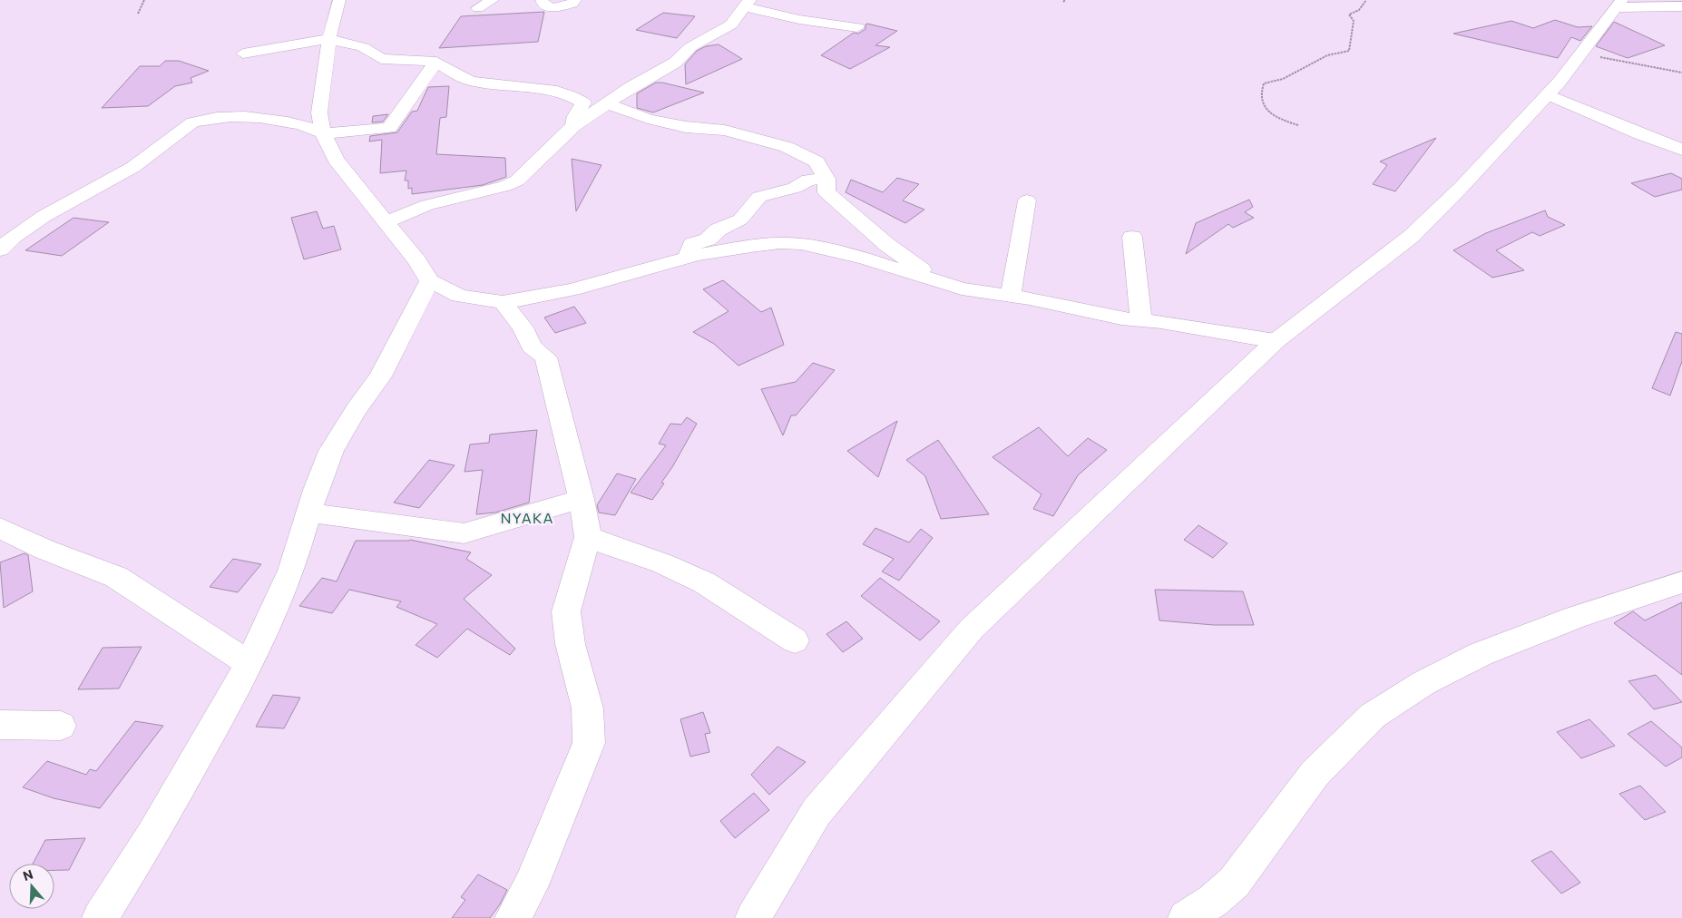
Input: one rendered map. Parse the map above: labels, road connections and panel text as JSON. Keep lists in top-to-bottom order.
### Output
{
  "districts": ["NYAKA"],
  "north": "top"
}
